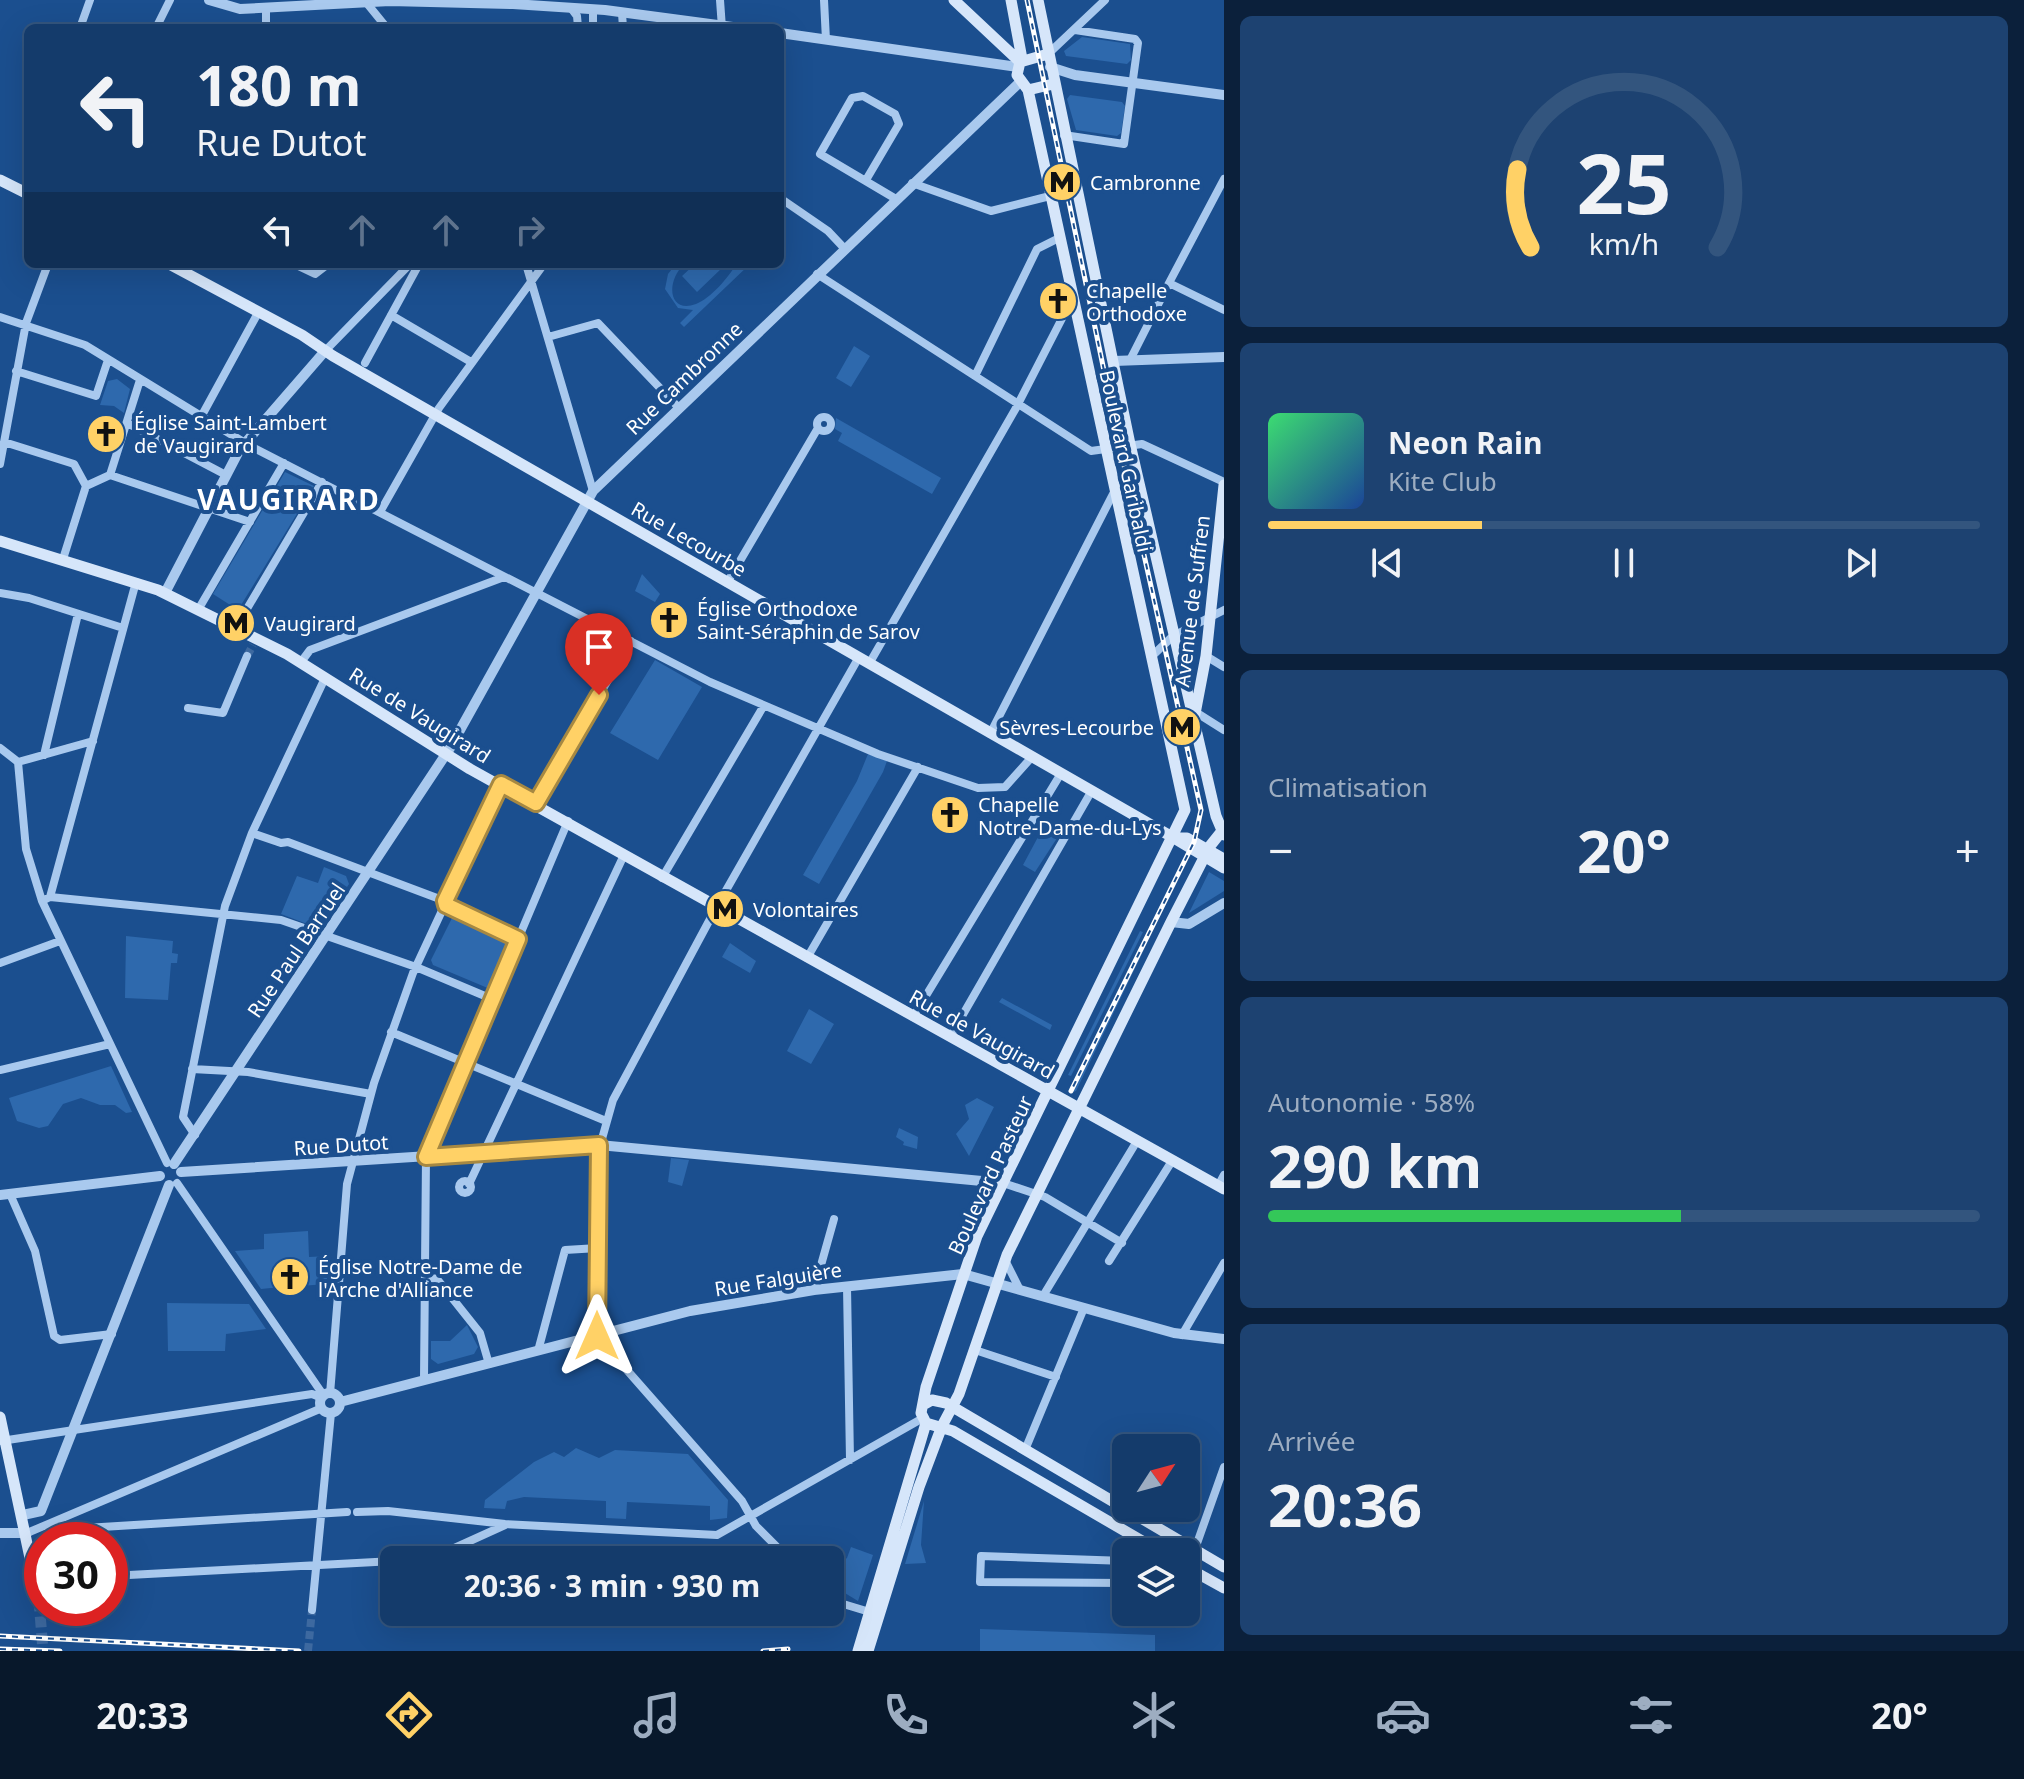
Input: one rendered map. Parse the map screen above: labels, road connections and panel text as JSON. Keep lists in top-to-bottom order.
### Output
{
  "streets": {
    "main road": [
      "Boulevard Garibaldi",
      "Rue Lecourbe",
      "Avenue de Suffren",
      "Rue de Vaugirard",
      "Boulevard Pasteur"
    ],
    "street": [
      "Rue Cambronne",
      "Rue Paul Barruel",
      "Rue Dutot",
      "Rue Falguière"
    ]
  },
  "crossings": [
    ["Rue Cambronne", "Boulevard Garibaldi"],
    ["Rue Cambronne", "Rue Lecourbe"],
    ["Rue Cambronne", "Rue de Vaugirard"],
    ["Rue Cambronne", "Rue Paul Barruel"],
    ["Boulevard Garibaldi", "Rue Lecourbe"],
    ["Boulevard Garibaldi", "Avenue de Suffren"],
    ["Boulevard Garibaldi", "Boulevard Pasteur"],
    ["Rue Lecourbe", "Boulevard Pasteur"],
    ["Rue de Vaugirard", "Rue Paul Barruel"],
    ["Rue de Vaugirard", "Boulevard Pasteur"],
    ["Rue Paul Barruel", "Rue Dutot"],
    ["Rue Dutot", "Boulevard Pasteur"],
    ["Boulevard Pasteur", "Rue Falguière"]
  ],
  "districts": ["VAUGIRARD"],
  "places": {
    "metro station": [
      "Cambronne",
      "Vaugirard",
      "Sèvres-Lecourbe",
      "Volontaires"
    ],
    "church": [
      "Chapelle Orthodoxe",
      "Église Saint-Lambert de Vaugirard",
      "Église Orthodoxe Saint-Séraphin de Sarov",
      "Chapelle Notre-Dame-du-Lys",
      "Église Notre-Dame de l'Arche d'Alliance"
    ]
  },
  "north": "top right",
  "page": {
    "turn": ["180 m", "Rue Dutot"],
    "song": ["Neon Rain", "Kite Club"],
    "tile": [
      "Climatisation",
      ["Autonomie · 58%", "290 km"],
      ["Arrivée", "20:36"]
    ],
    "heat": ["−", "20°", "+"],
    "limit": "30",
    "trip": "20:36 · 3 min · 930 m",
    "tabs": ["20:33", "20°"],
    "gauge": ["25", "km/h"]
  }
}
